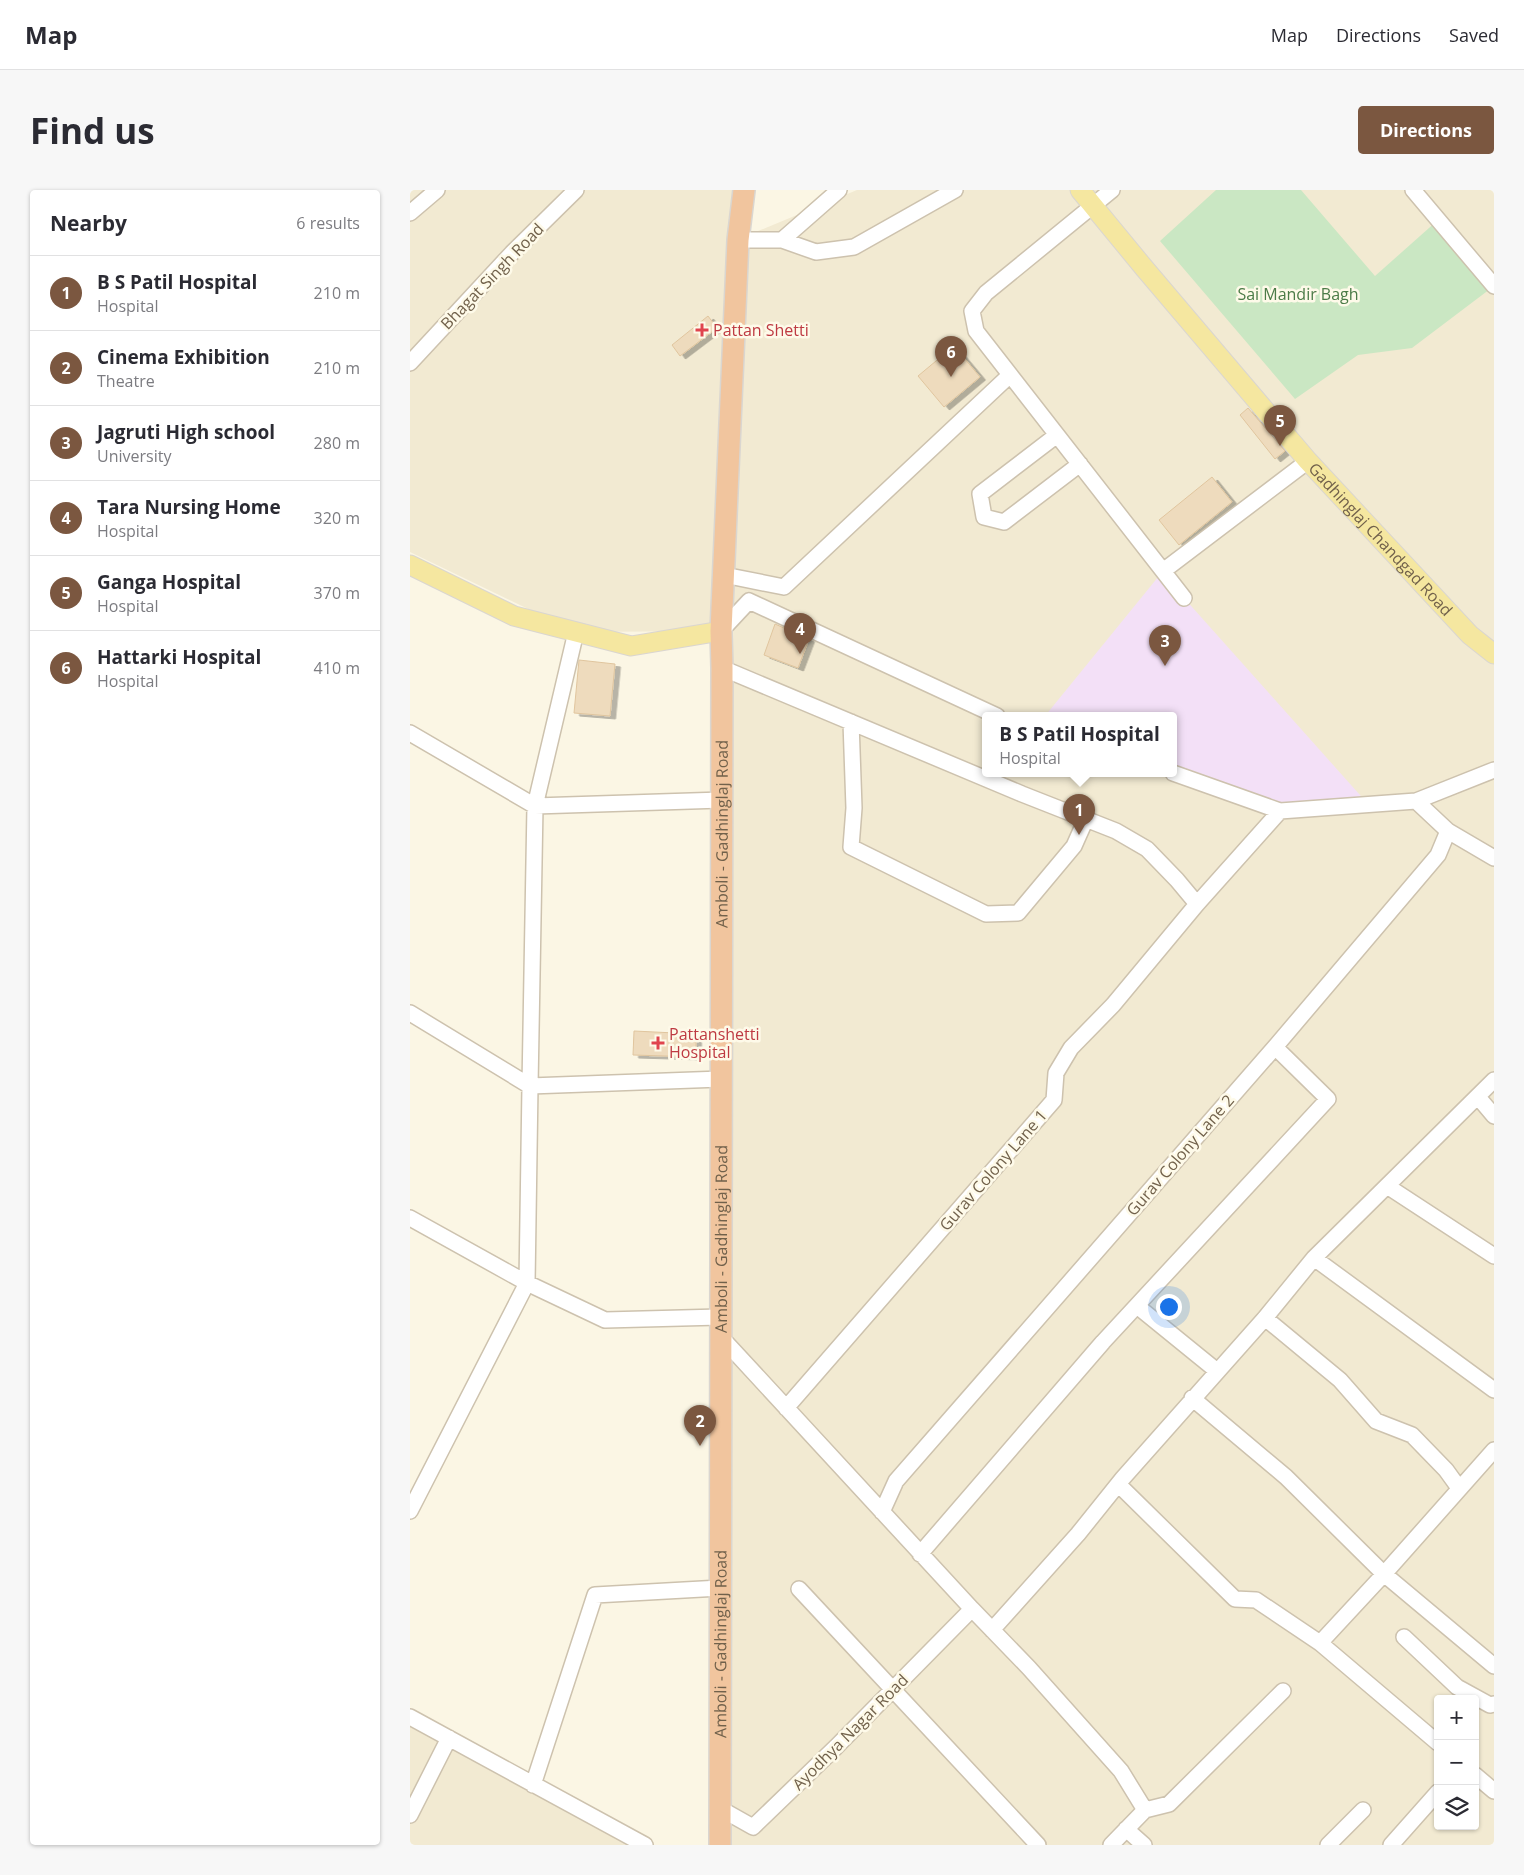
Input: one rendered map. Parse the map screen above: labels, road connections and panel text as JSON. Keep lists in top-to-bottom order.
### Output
{
  "streets": {
    "highway": ["Amboli - Gadhinglaj Road"],
    "main road": ["Gadhinglaj Chandgad Road"],
    "street": [
      "Bhagat Singh Road",
      "Gurav Colony Lane 2",
      "Gurav Colony Lane 1",
      "Ayodhya Nagar Road"
    ]
  },
  "crossings": [
    ["Amboli - Gadhinglaj Road", "Ayodhya Nagar Road"]
  ],
  "parks": ["Sai Mandir Bagh"],
  "places": {
    "health": ["Pattan Shetti", "Pattanshetti Hospital"]
  },
  "page": {
    "header": "Map",
    "nav": ["Map", "Directions", "Saved"],
    "buttons": "Directions",
    "title": "Find us",
    "heading": ["Nearby", "6 results"],
    "list": [
      {
        "mark": "1",
        "name": "B S Patil Hospital",
        "note": "Hospital",
        "value": "210 m"
      },
      {
        "mark": "2",
        "name": "Cinema Exhibition",
        "note": "Theatre",
        "value": "210 m"
      },
      {
        "mark": "3",
        "name": "Jagruti High school",
        "note": "University",
        "value": "280 m"
      },
      {
        "mark": "4",
        "name": "Tara Nursing Home",
        "note": "Hospital",
        "value": "320 m"
      },
      {
        "mark": "5",
        "name": "Ganga Hospital",
        "note": "Hospital",
        "value": "370 m"
      },
      {
        "mark": "6",
        "name": "Hattarki Hospital",
        "note": "Hospital",
        "value": "410 m"
      }
    ],
    "pins": [
      "6",
      "5",
      "4",
      "3",
      "1",
      "2"
    ],
    "popup": ["B S Patil Hospital", "Hospital"],
    "map_buttons": ["+", "−"]
  }
}
